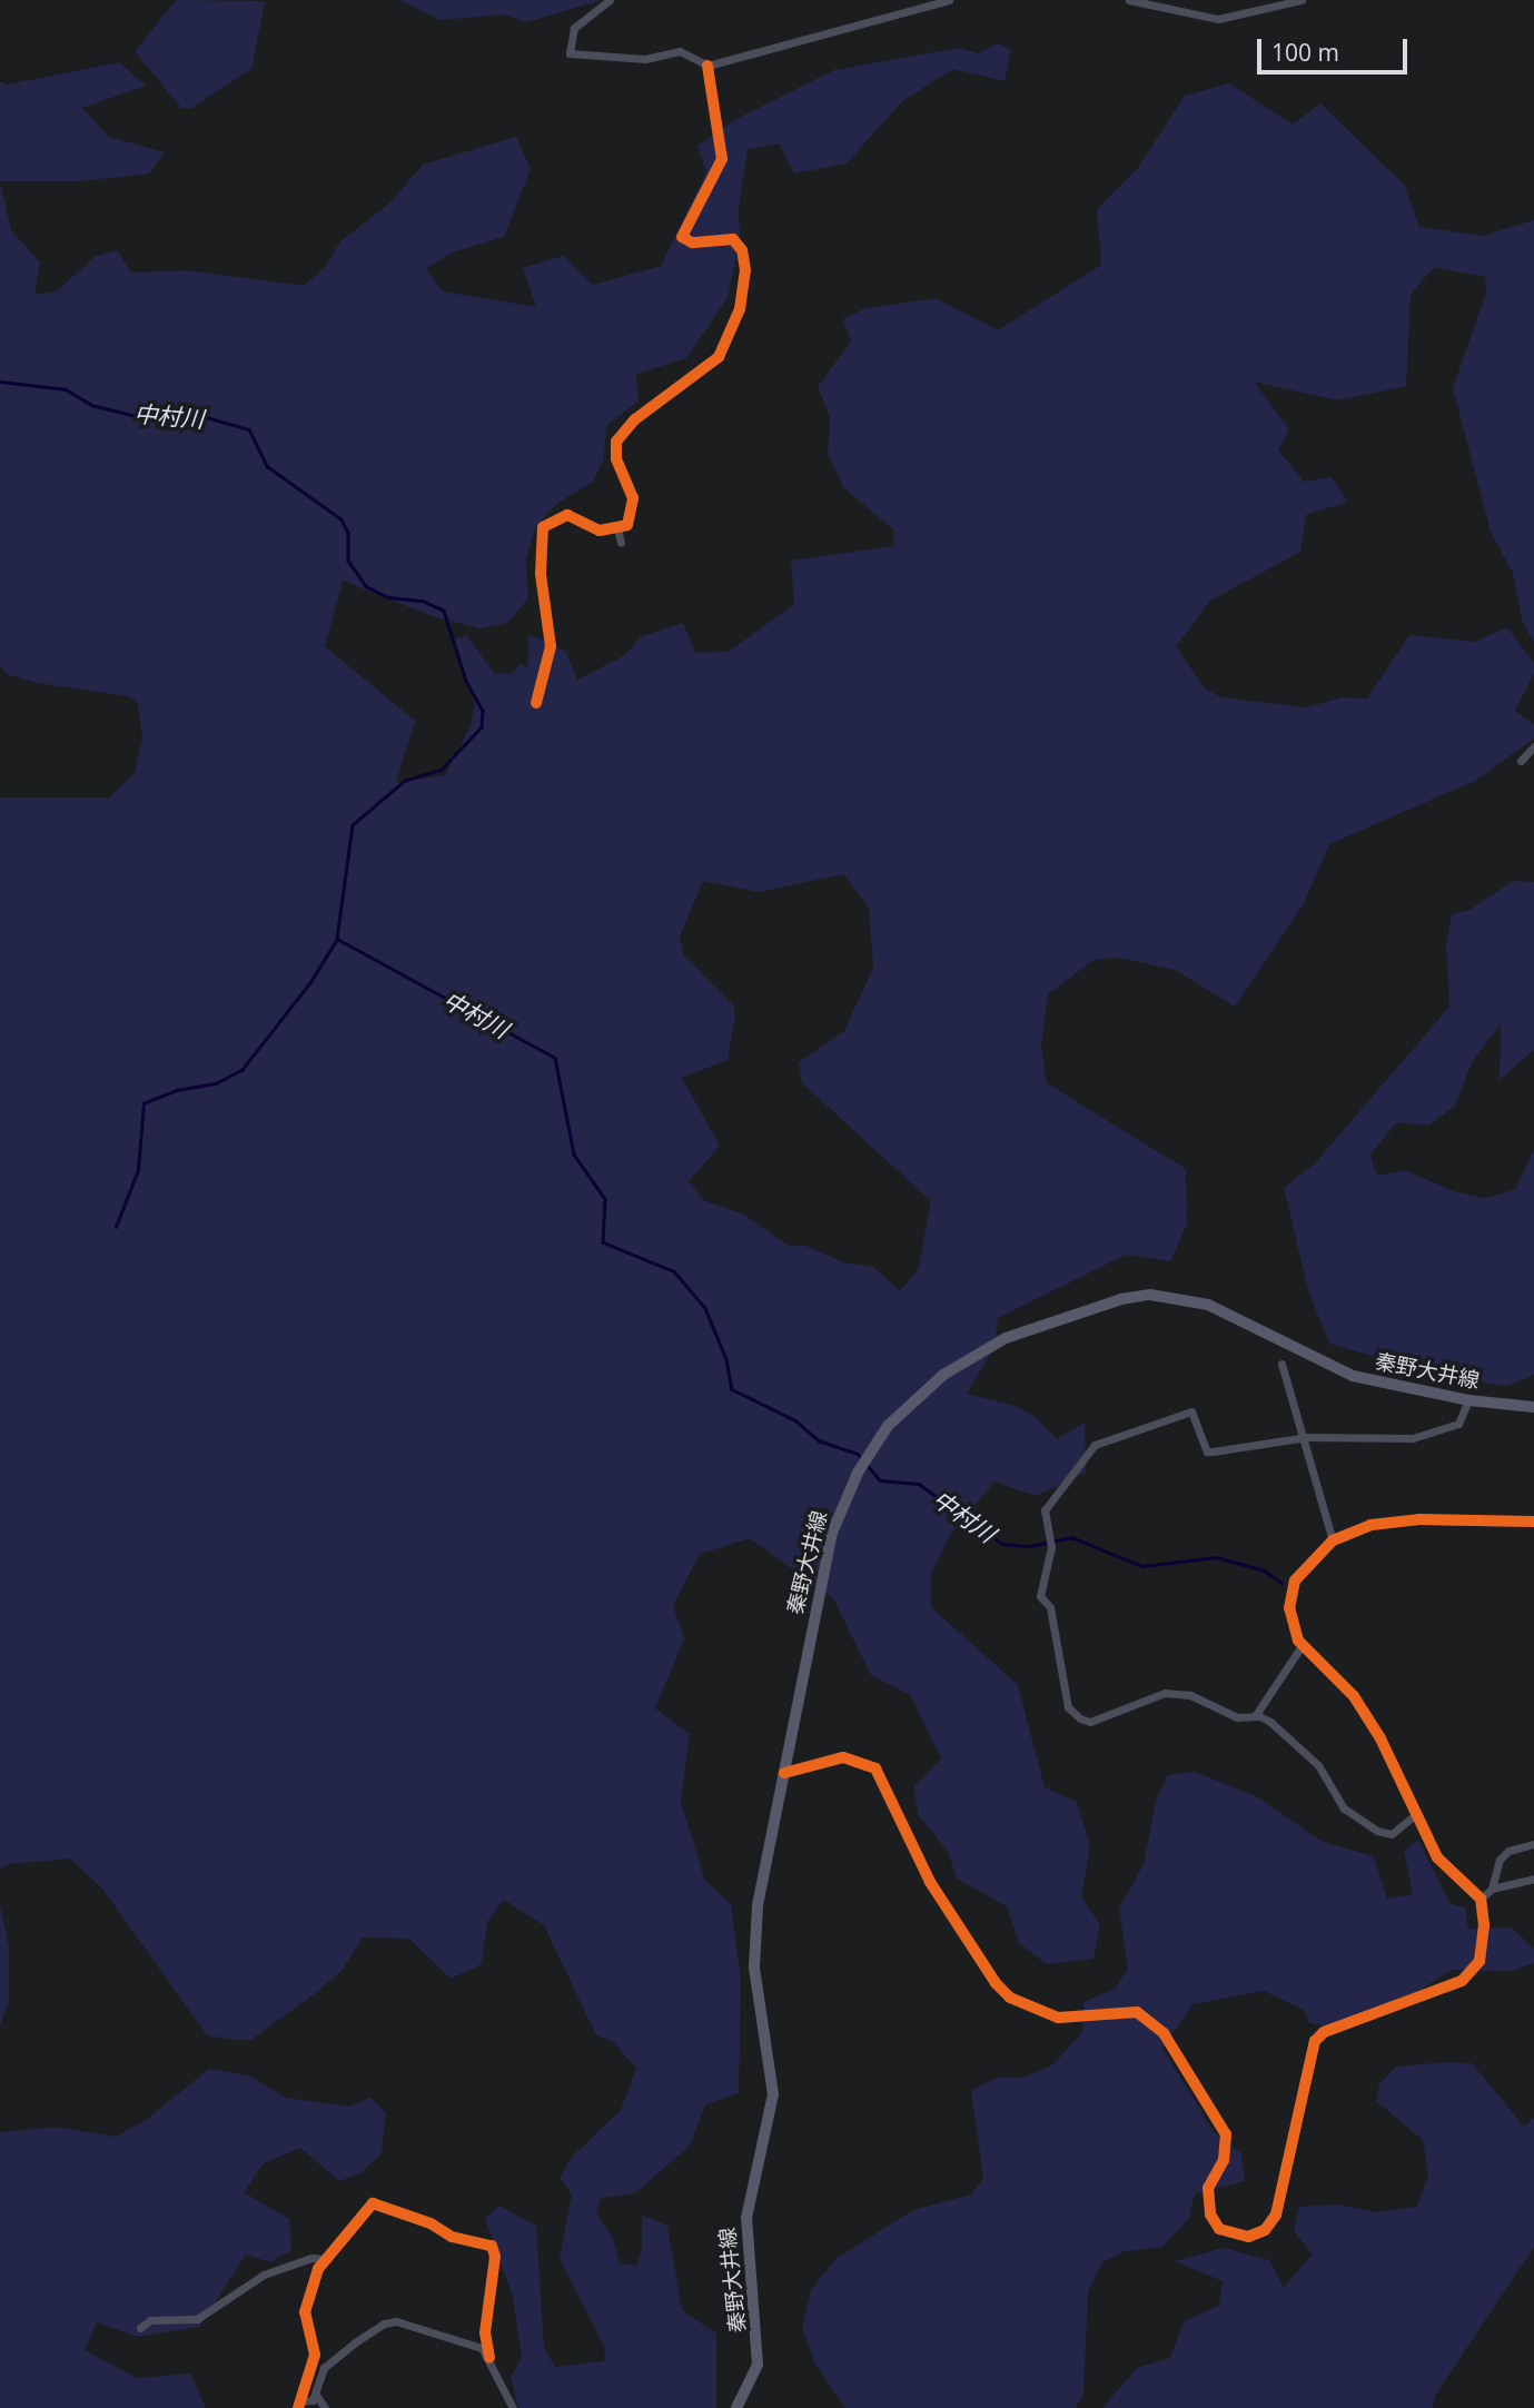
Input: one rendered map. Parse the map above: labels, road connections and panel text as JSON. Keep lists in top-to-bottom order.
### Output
{
  "streets": {
    "main road": ["秦野大井線"]
  },
  "water": ["中村川"],
  "scale_bar": "100 m"
}
